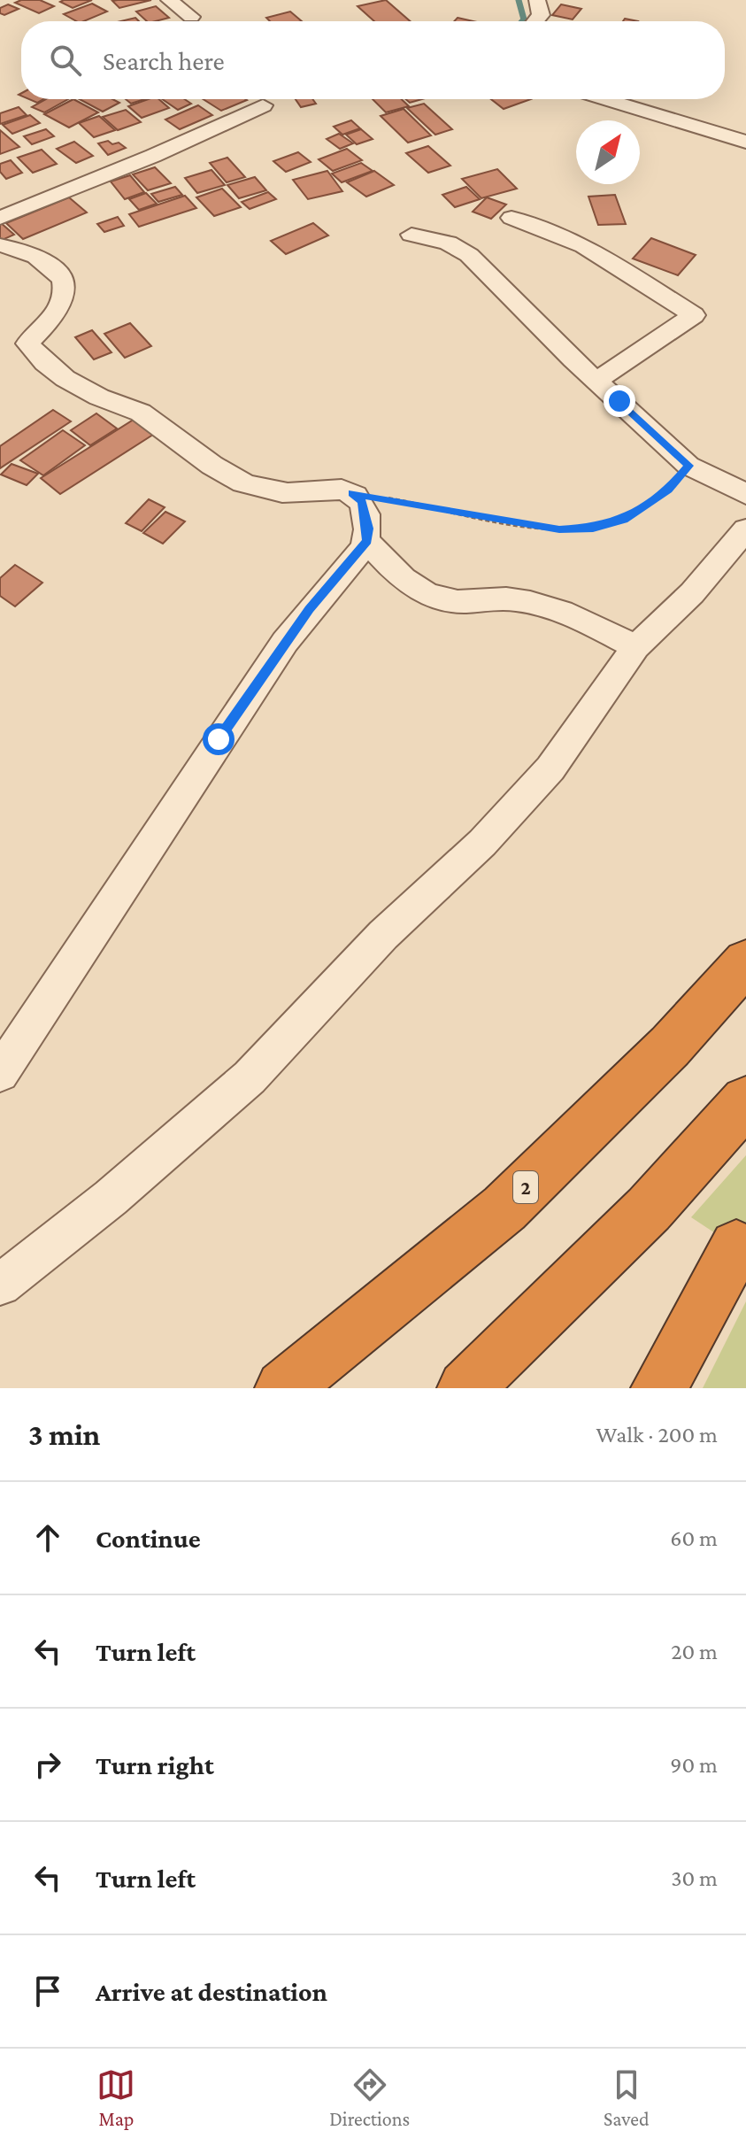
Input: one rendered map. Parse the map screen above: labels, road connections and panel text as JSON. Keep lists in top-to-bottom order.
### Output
{
  "streets": {
    "highway": ["2"]
  },
  "north": "top right",
  "page": {
    "search": "Search here",
    "heading": ["3 min", "Walk · 200 m"],
    "list": [
      ["Continue", "60 m"],
      ["Turn left", "20 m"],
      ["Turn right", "90 m"],
      ["Turn left", "30 m"],
      "Arrive at destination"
    ],
    "nav": ["Map", "Directions", "Saved"]
  }
}
